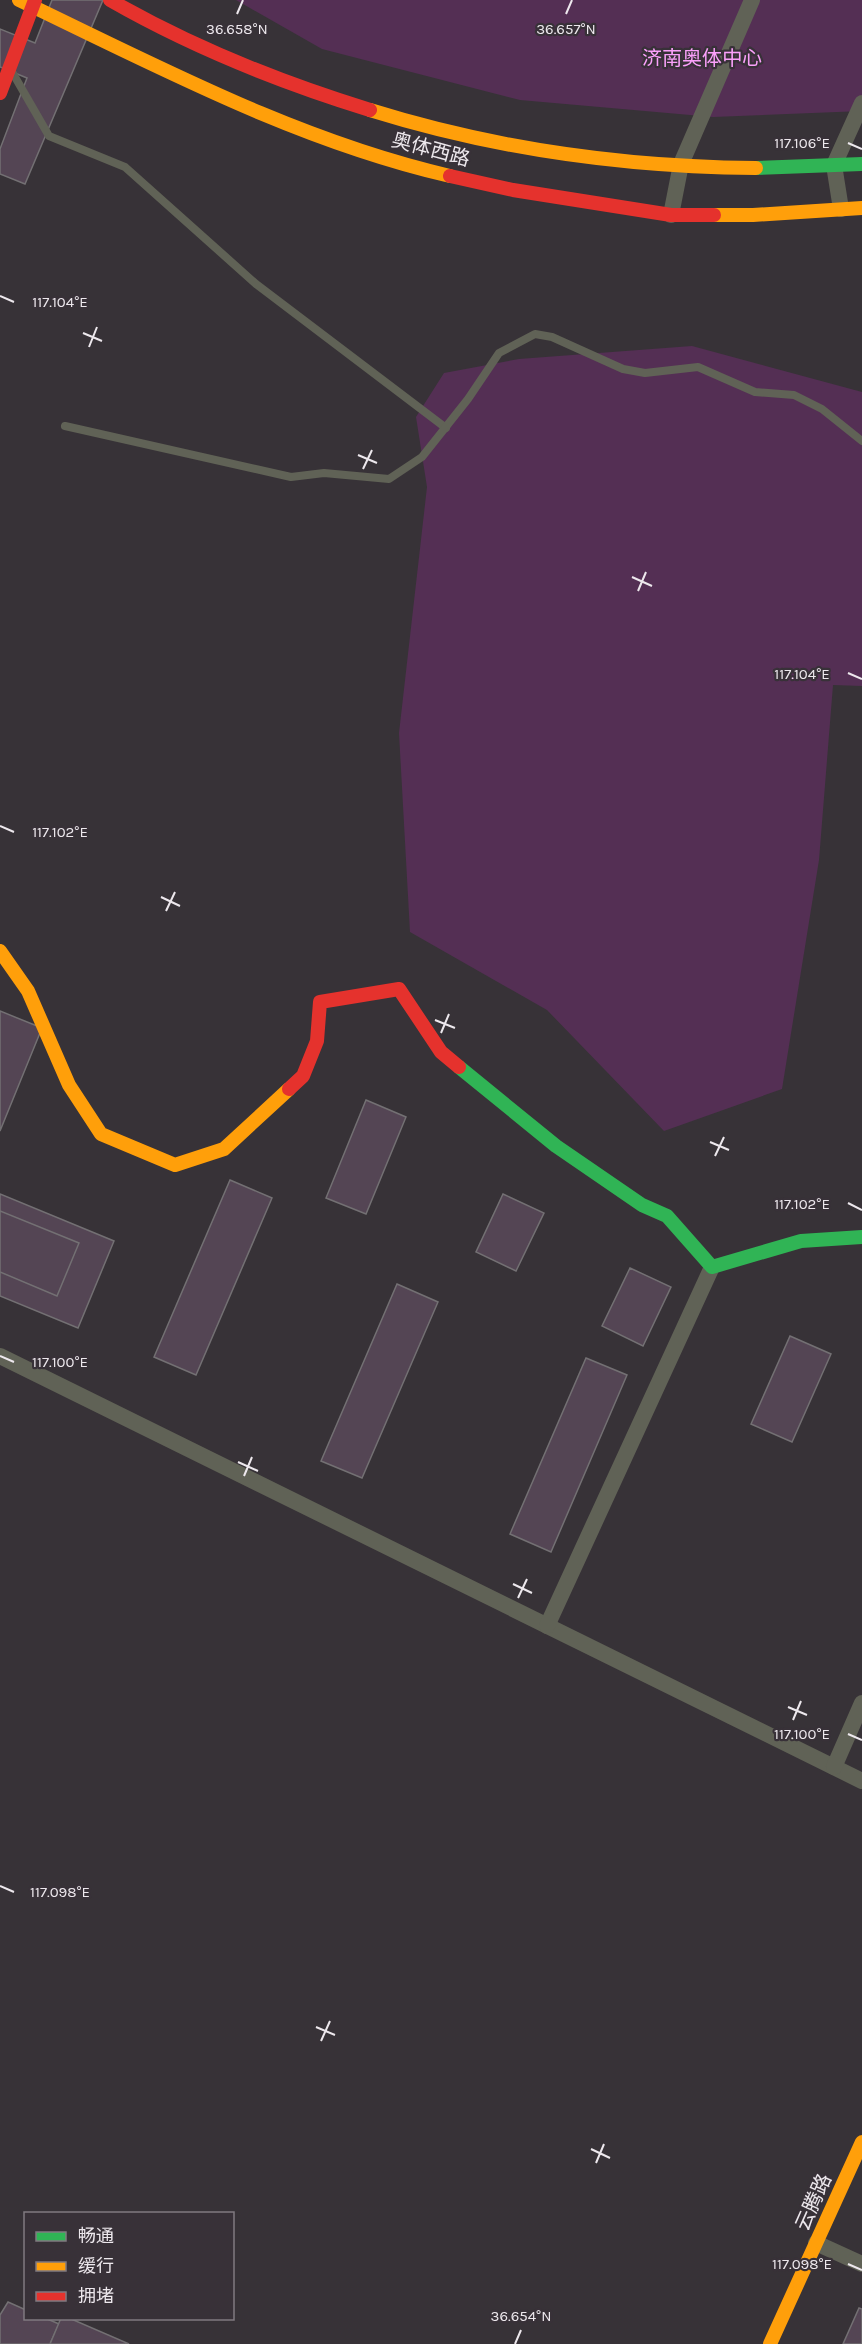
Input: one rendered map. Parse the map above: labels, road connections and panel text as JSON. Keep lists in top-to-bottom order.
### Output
{
  "streets": {
    "main road": ["奥体西路", "云腾路"]
  },
  "parks": ["济南奥体中心"],
  "legend": ["畅通", "缓行", "拥堵"],
  "coordinates": [
    "36.658°N",
    "36.657°N",
    "117.106°E",
    "117.104°E",
    "117.102°E",
    "117.100°E",
    "117.098°E",
    "36.654°N"
  ]
}
